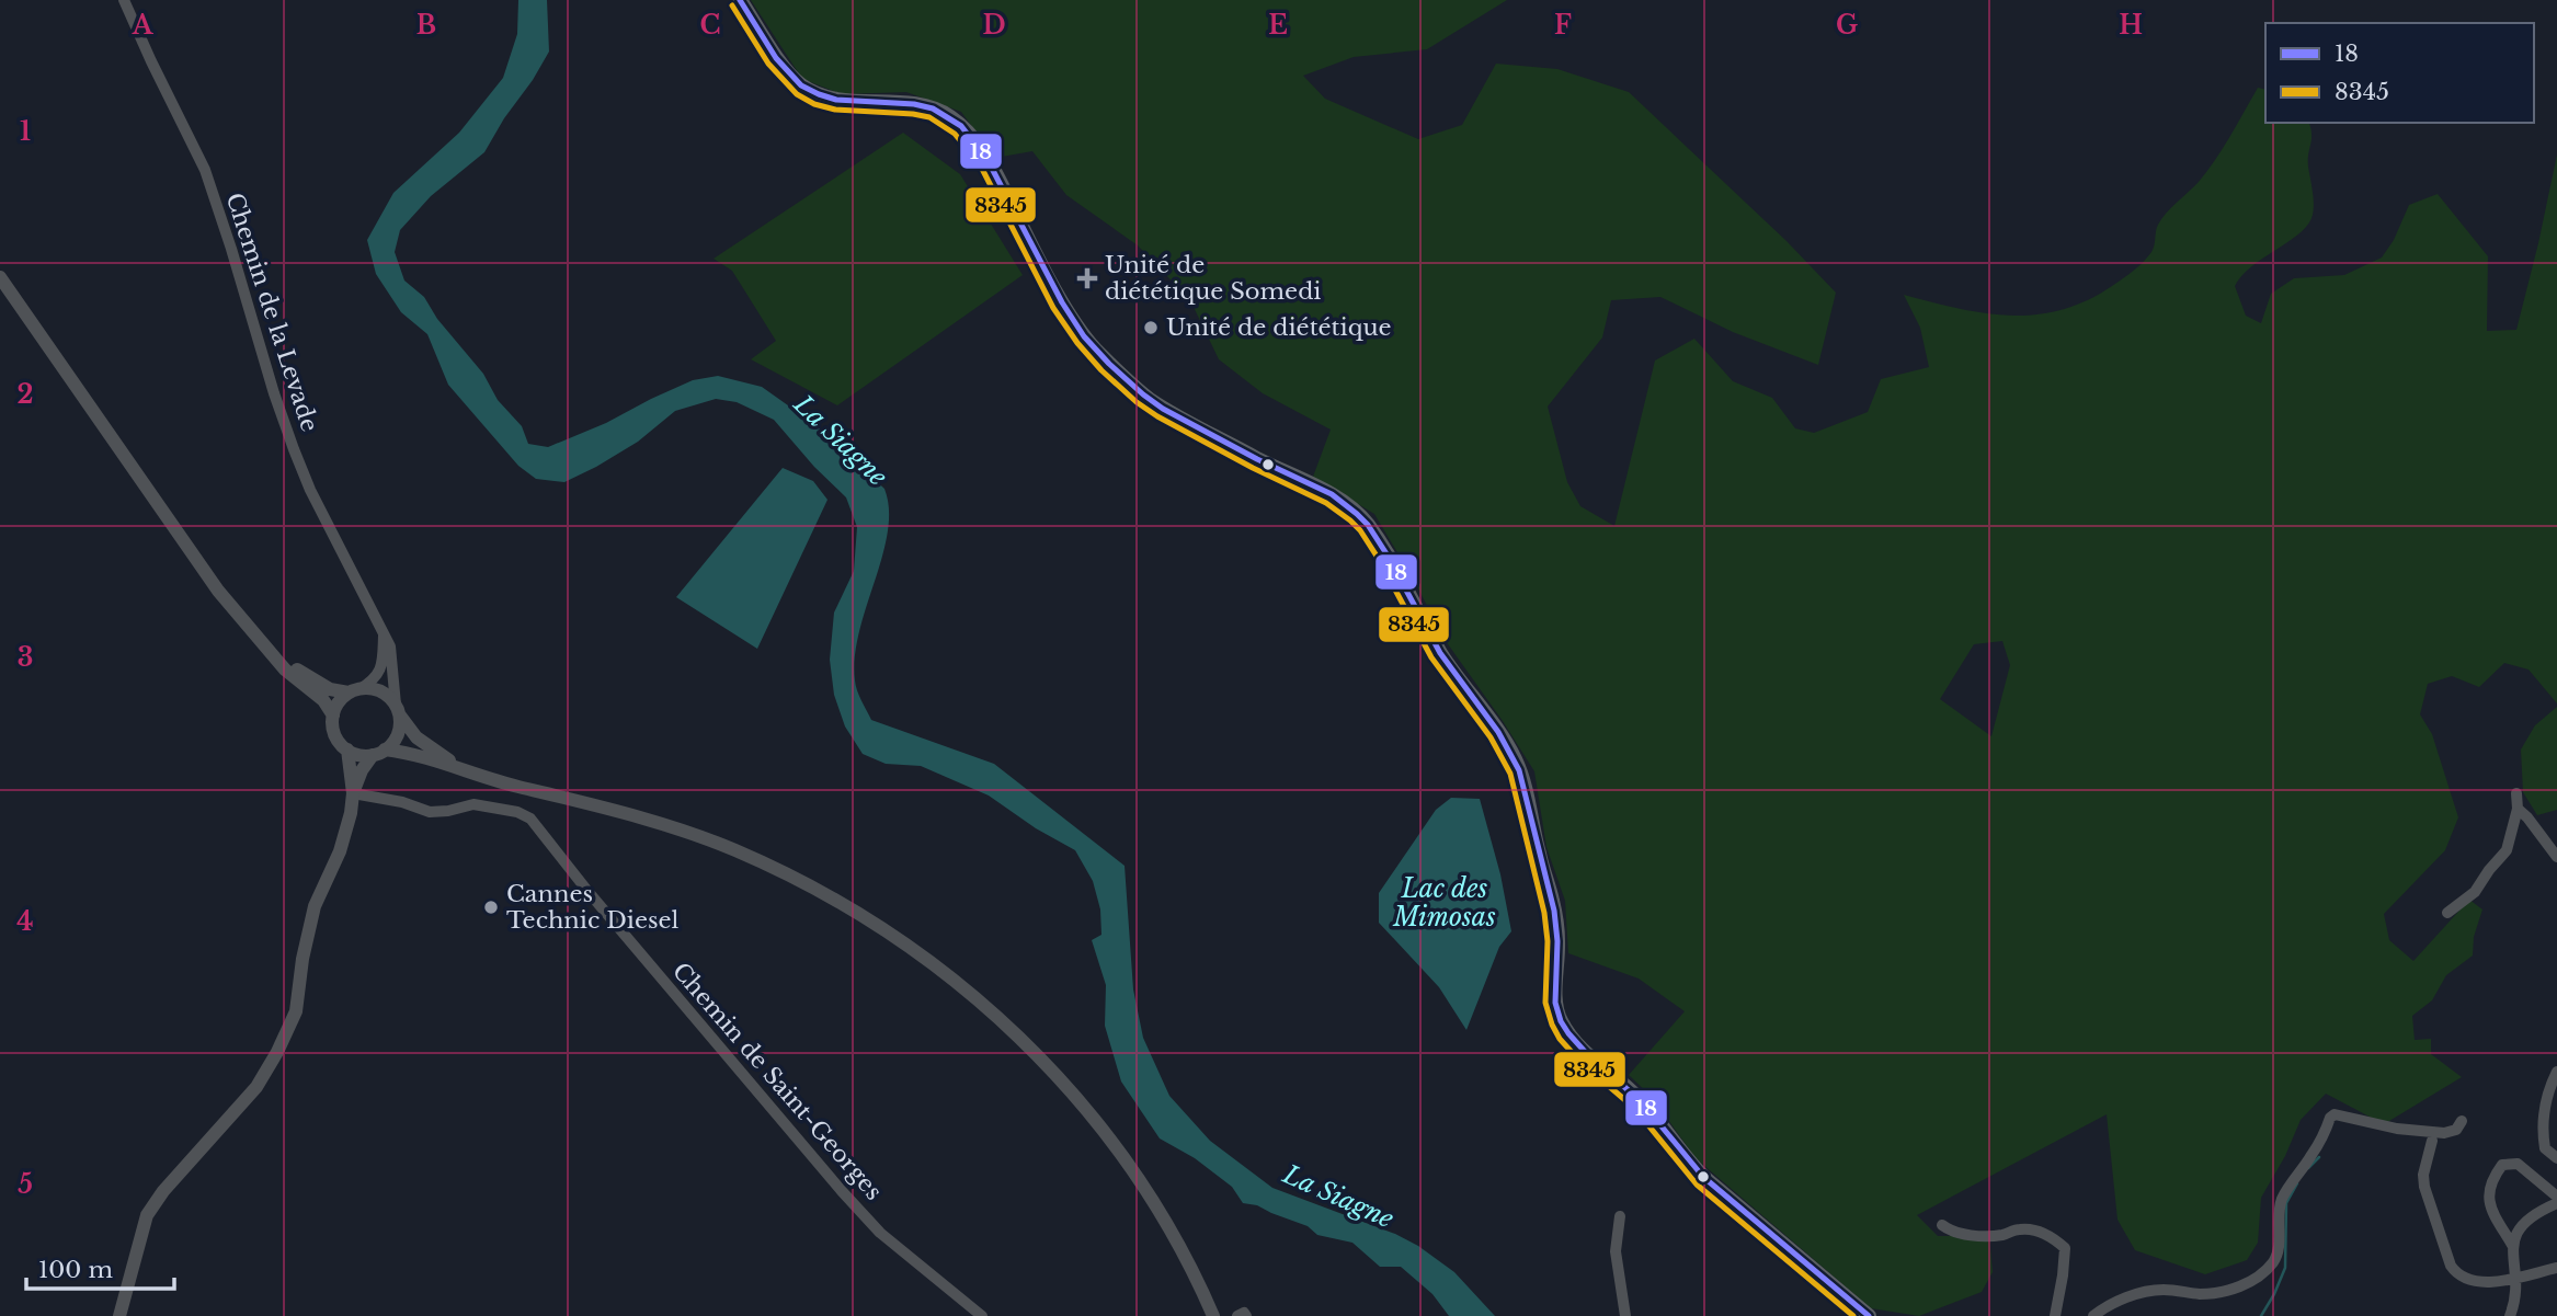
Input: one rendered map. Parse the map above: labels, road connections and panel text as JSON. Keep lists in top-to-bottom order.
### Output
{
  "streets": {
    "street": ["Chemin de la Levade", "Chemin de Saint-Georges"]
  },
  "water": ["La Siagne", "Lac des Mimosas"],
  "places": {
    "health": ["Unité de diététique Somedi"],
    "other": ["Unité de diététique", "Cannes Technic Diesel"]
  },
  "lines": ["transit line 18", "transit line 8345"],
  "legend": ["18", "8345"],
  "scale_bar": "100 m",
  "grid": {
    "columns": [
      "A",
      "B",
      "C",
      "D",
      "E",
      "F",
      "G",
      "H"
    ],
    "rows": [
      "1",
      "2",
      "3",
      "4",
      "5"
    ]
  }
}
